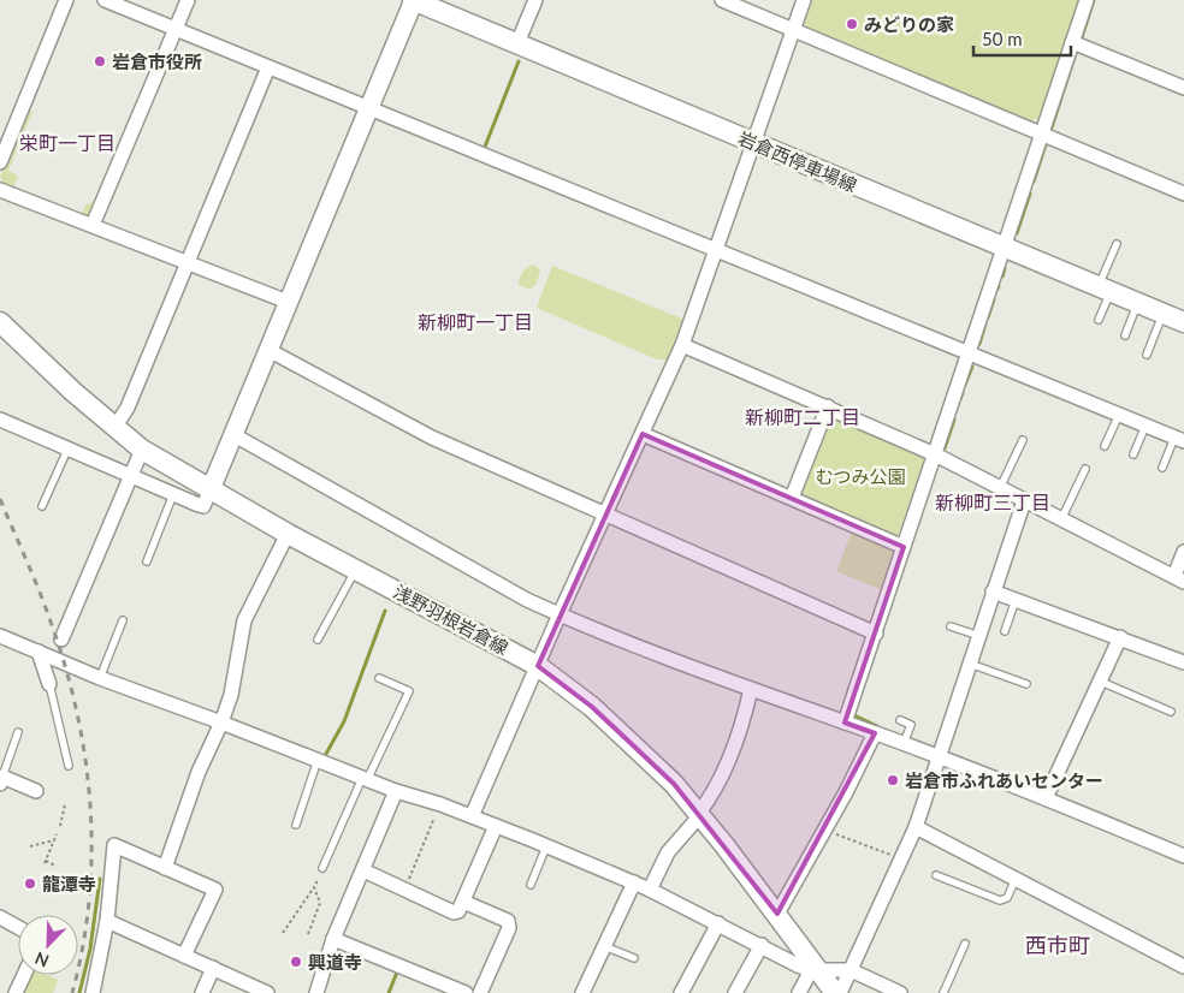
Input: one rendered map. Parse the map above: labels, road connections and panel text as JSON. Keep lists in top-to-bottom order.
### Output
{
  "streets": {
    "main road": ["岩倉西停車場線", "浅野羽根岩倉線"]
  },
  "districts": [
    "栄町一丁目",
    "新柳町一丁目",
    "新柳町二丁目",
    "新柳町三丁目",
    "西市町"
  ],
  "parks": ["むつみ公園"],
  "places": [
    "みどりの家",
    "岩倉市役所",
    "岩倉市ふれあいセンター",
    "龍潭寺",
    "興道寺"
  ],
  "scale_bar": "50 m",
  "north": "bottom left"
}
